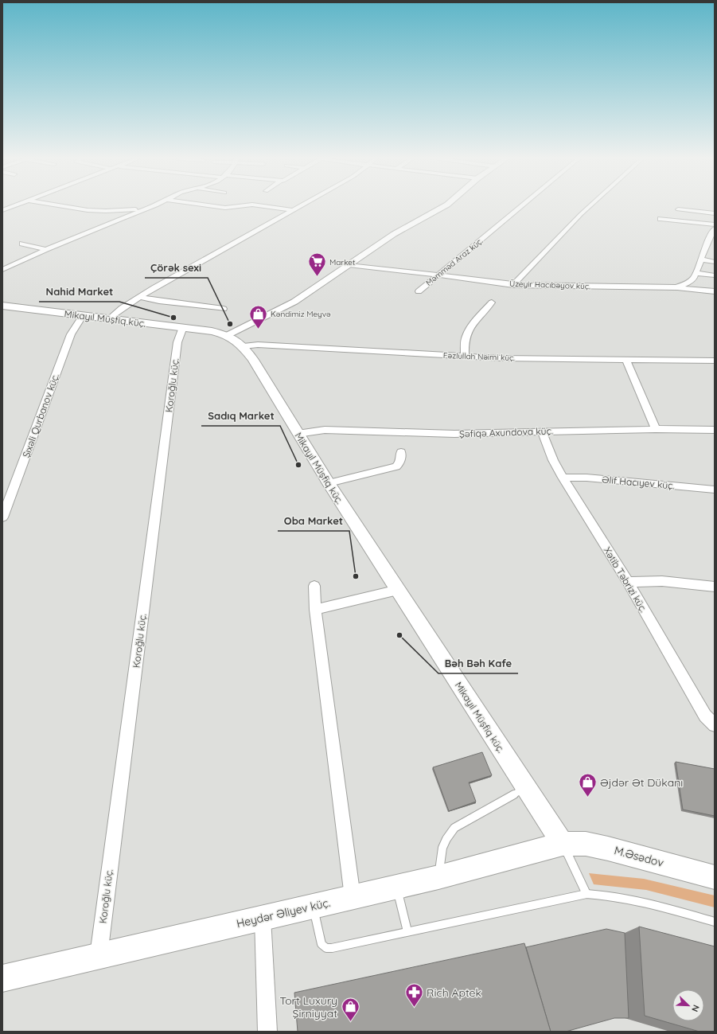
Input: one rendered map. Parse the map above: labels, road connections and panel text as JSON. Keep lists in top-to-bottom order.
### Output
{
  "streets": {
    "main road": ["Mikayıl Müşfiq küç.", "M.Əsədov", "Heydər Əliyev küç."],
    "street": [
      "Məmməd Araz küç.",
      "Üzeyir Hacıbəyov küç.",
      "Fəzlullah Nəimi küç.",
      "Koroğlu küç.",
      "Şıxəli Qurbanov küç.",
      "Şəfiqə Axundova küç.",
      "Əlif Hacıyev küç.",
      "Xətib Təbrizi küç."
    ]
  },
  "crossings": [
    ["Məmməd Araz küç.", "Üzeyir Hacıbəyov küç."],
    ["Mikayıl Müşfiq küç.", "Fəzlullah Nəimi küç."],
    ["Mikayıl Müşfiq küç.", "Koroğlu küç."],
    ["Mikayıl Müşfiq küç.", "Şıxəli Qurbanov küç."],
    ["Mikayıl Müşfiq küç.", "Şəfiqə Axundova küç."],
    ["Mikayıl Müşfiq küç.", "M.Əsədov"],
    ["Mikayıl Müşfiq küç.", "Heydər Əliyev küç."],
    ["Koroğlu küç.", "Heydər Əliyev küç."],
    ["Şəfiqə Axundova küç.", "Xətib Təbrizi küç."],
    ["Əlif Hacıyev küç.", "Xətib Təbrizi küç."],
    ["M.Əsədov", "Heydər Əliyev küç."]
  ],
  "places": {
    "supermarket": ["Market"],
    "other": [
      "Nahid Market",
      "Çörək sexi",
      "Sadıq Market",
      "Oba Market",
      "Bəh Bəh Kafe"
    ],
    "shop": ["Kəndimiz Meyvə", "Əjdər Ət Dükanı", "Tort Luxury Şirniyyat"],
    "pharmacy": ["Rich Aptek"]
  },
  "north": "bottom right"
}
